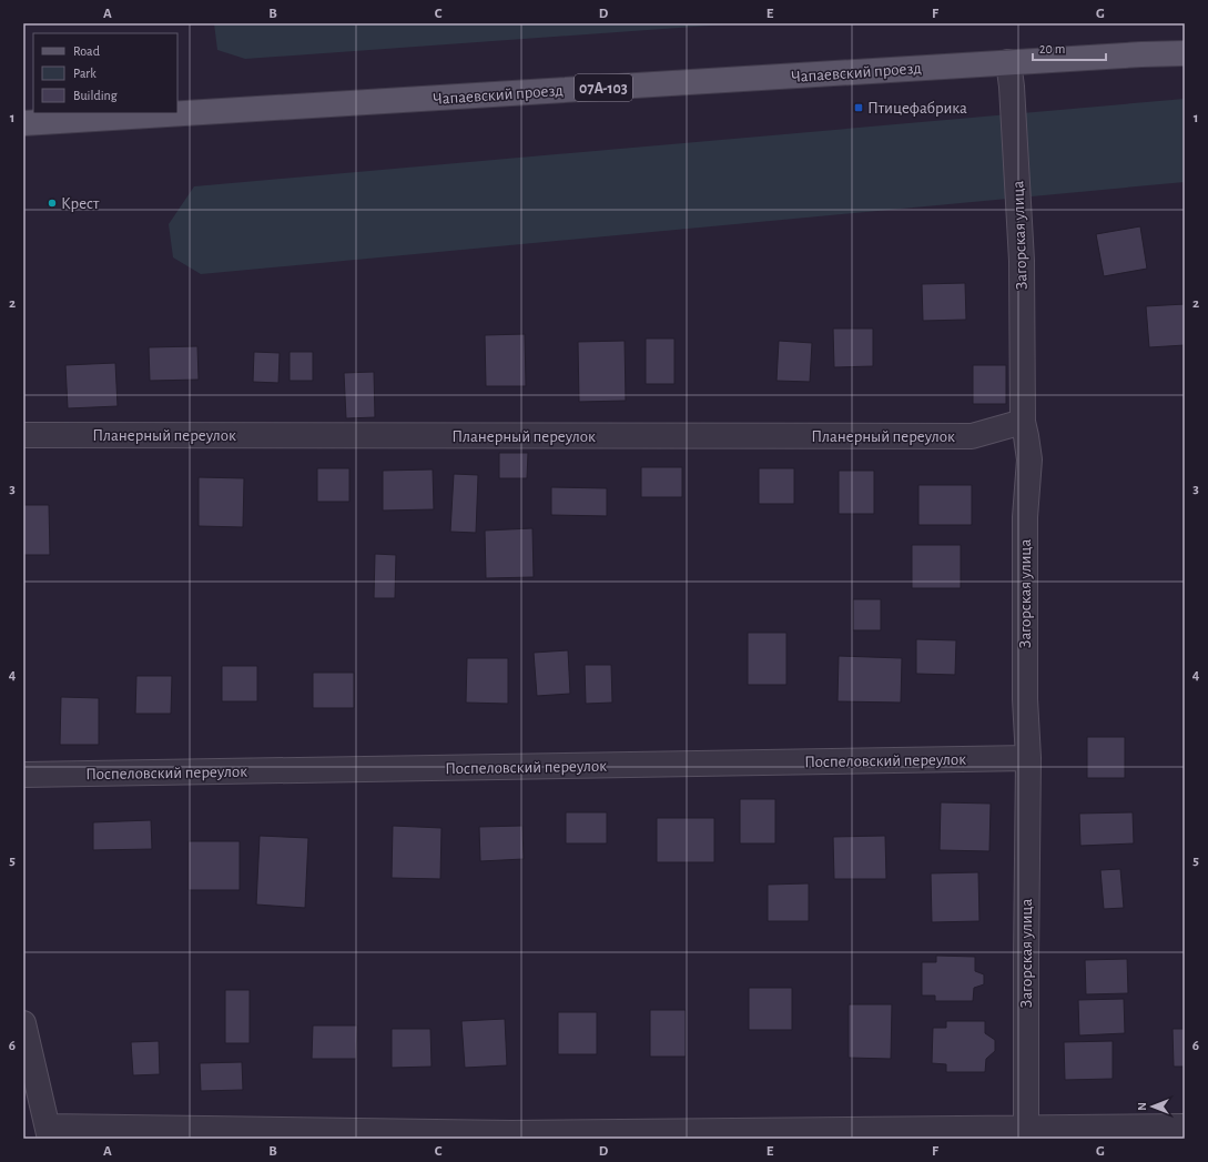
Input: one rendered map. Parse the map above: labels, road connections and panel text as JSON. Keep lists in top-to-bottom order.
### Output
{
  "streets": {
    "main road": ["Чапаевский проезд", "07А-103"],
    "street": ["Загорская улица", "Планерный переулок", "Поспеловский переулок"]
  },
  "crossings": [
    ["Чапаевский проезд", "Загорская улица"],
    ["Загорская улица", "Планерный переулок"],
    ["Загорская улица", "Поспеловский переулок"]
  ],
  "places": {
    "transit": ["Птицефабрика"],
    "other": ["Крест"]
  },
  "legend": ["Road", "Park", "Building"],
  "scale_bar": "20 m",
  "north": "left",
  "grid": {
    "columns": [
      "A",
      "B",
      "C",
      "D",
      "E",
      "F",
      "G"
    ],
    "rows": [
      "1",
      "2",
      "3",
      "4",
      "5",
      "6"
    ]
  }
}
